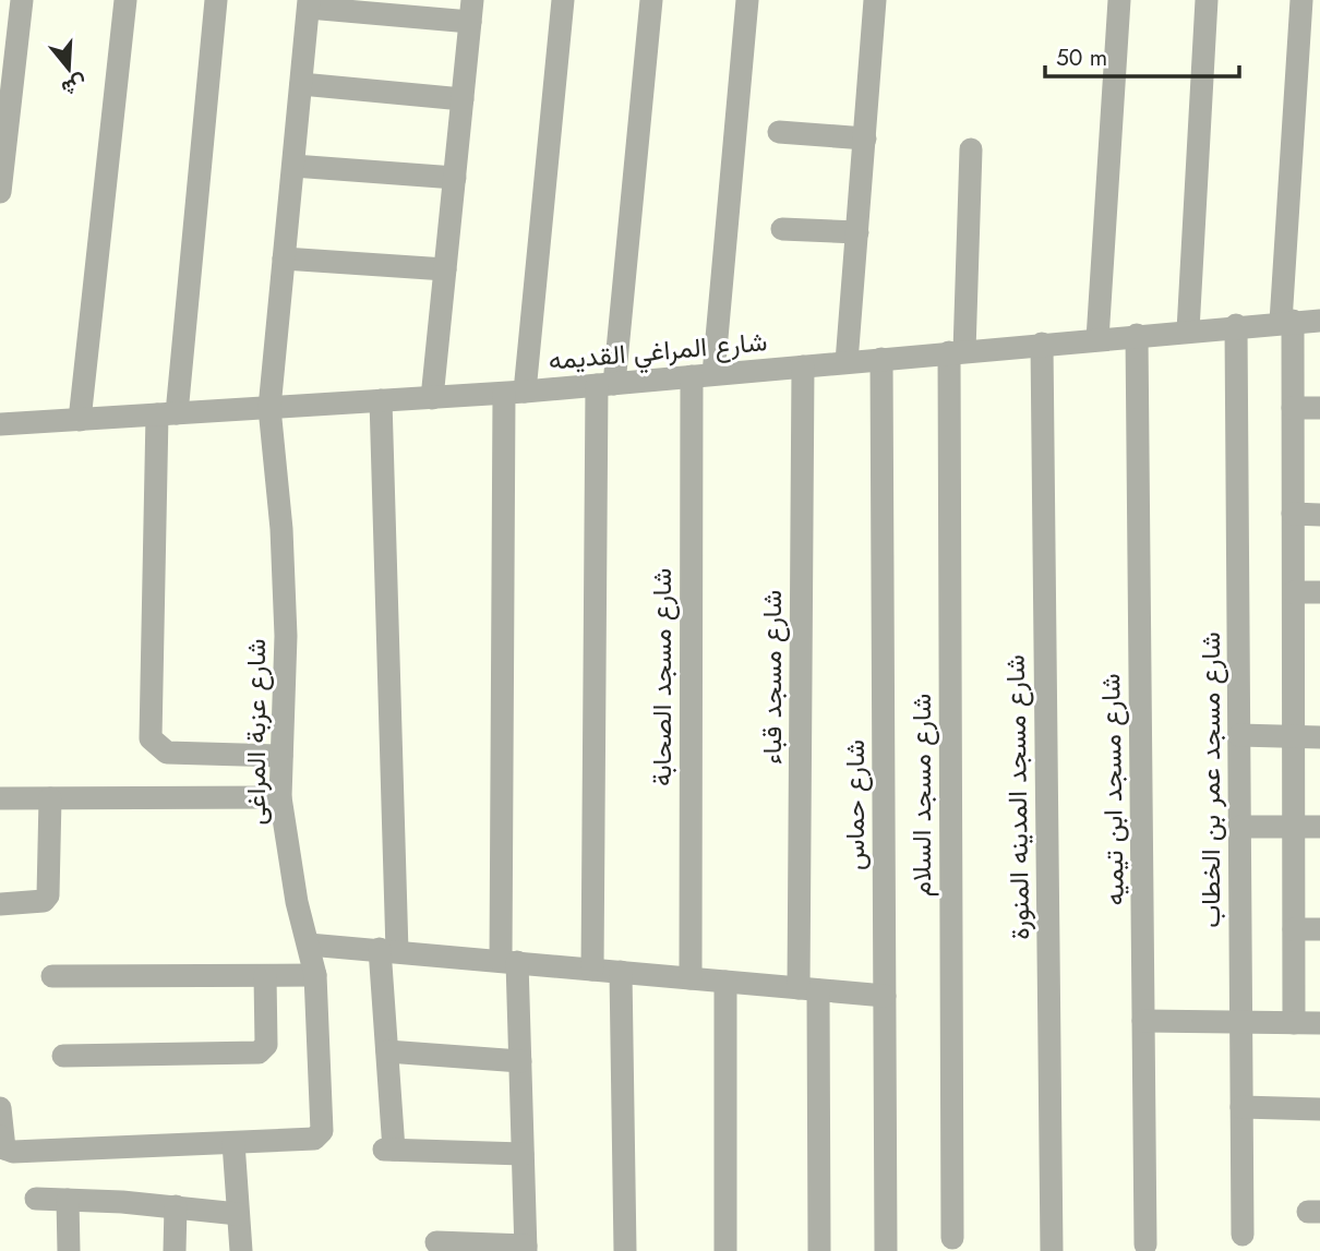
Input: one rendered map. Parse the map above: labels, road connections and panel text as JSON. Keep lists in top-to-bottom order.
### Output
{
  "streets": {
    "street": [
      "شارع المراغي القديمه",
      "شارع مسجد الصحابة",
      "شارع مسجد قباء",
      "شارع عزبة المراغى",
      "شارع مسجد عمر بن الخطاب",
      "شارع مسجد ابن تيميه",
      "شارع مسجد السلام",
      "شارع مسجد المدينه المنورة",
      "شارع حماس"
    ]
  },
  "crossings": [
    ["شارع المراغي القديمه", "شارع مسجد الصحابة"],
    ["شارع المراغي القديمه", "شارع مسجد قباء"],
    ["شارع المراغي القديمه", "شارع عزبة المراغى"],
    ["شارع المراغي القديمه", "شارع مسجد عمر بن الخطاب"],
    ["شارع المراغي القديمه", "شارع مسجد ابن تيميه"],
    ["شارع المراغي القديمه", "شارع مسجد السلام"],
    ["شارع المراغي القديمه", "شارع مسجد المدينه المنورة"],
    ["شارع المراغي القديمه", "شارع حماس"]
  ],
  "scale_bar": "50 m",
  "north": "bottom"
}
